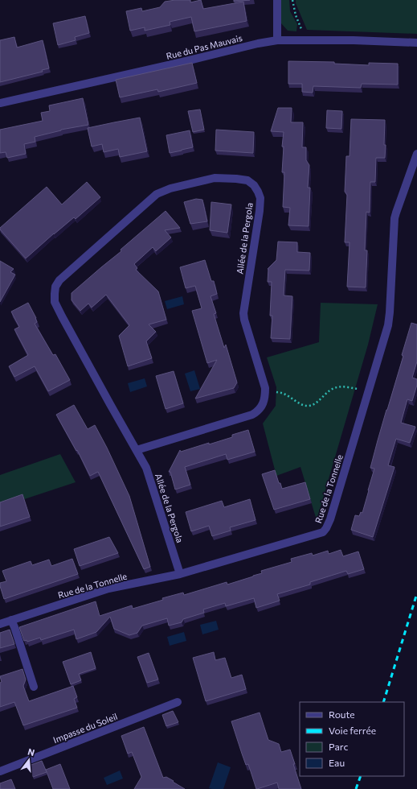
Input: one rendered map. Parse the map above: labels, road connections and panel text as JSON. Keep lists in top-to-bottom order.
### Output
{
  "streets": {
    "street": [
      "Rue du Pas Mauvais",
      "Allée de la Pergola",
      "Rue de la Tonnelle",
      "Impasse du Soleil"
    ]
  },
  "crossings": [
    ["Allée de la Pergola", "Rue de la Tonnelle"]
  ],
  "legend": [
    "Route",
    "Voie ferrée",
    "Parc",
    "Eau"
  ],
  "north": "top"
}
